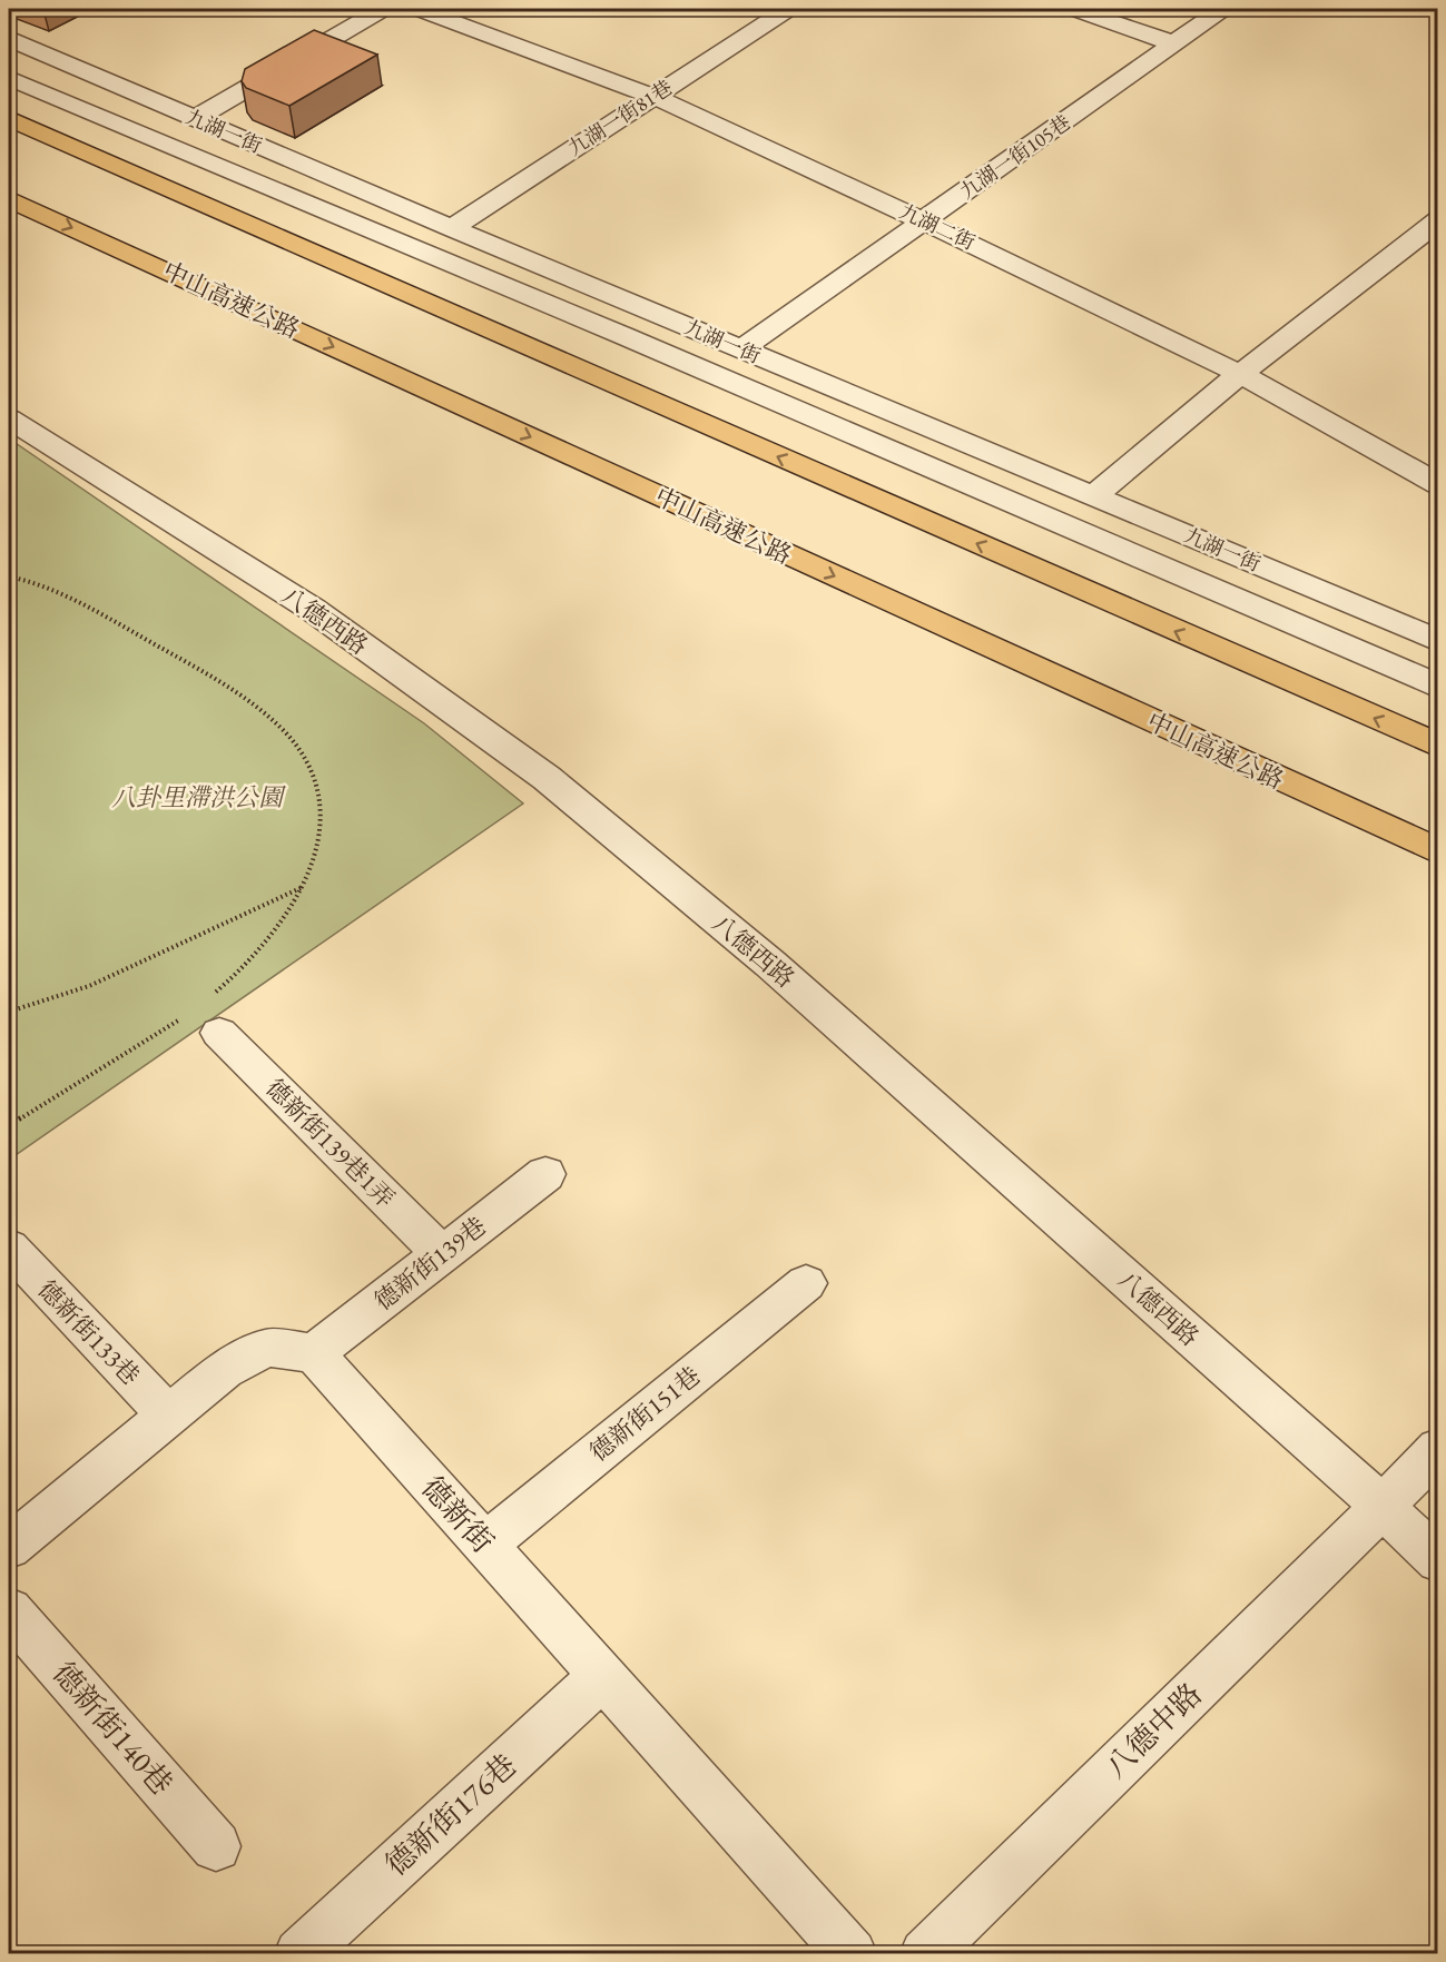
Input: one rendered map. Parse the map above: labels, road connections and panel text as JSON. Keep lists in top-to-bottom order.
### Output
{
  "streets": {
    "highway": ["中山高速公路"],
    "street": [
      "九湖一街81巷",
      "九湖一街",
      "九湖一街105巷",
      "九湖二街",
      "八德西路",
      "德新街139巷1弄",
      "德新街139巷",
      "德新街133巷",
      "德新街151巷",
      "德新街",
      "德新街140巷",
      "八德中路",
      "德新街176巷"
    ]
  },
  "crossings": [
    ["九湖一街81巷", "九湖一街"],
    ["九湖一街81巷", "九湖二街"],
    ["九湖一街", "九湖一街105巷"],
    ["九湖一街105巷", "九湖二街"],
    ["八德西路", "八德中路"],
    ["德新街139巷1弄", "德新街139巷"],
    ["德新街139巷", "德新街"],
    ["德新街151巷", "德新街"],
    ["德新街", "德新街176巷"]
  ],
  "parks": ["八卦里滯洪公園"]
}
